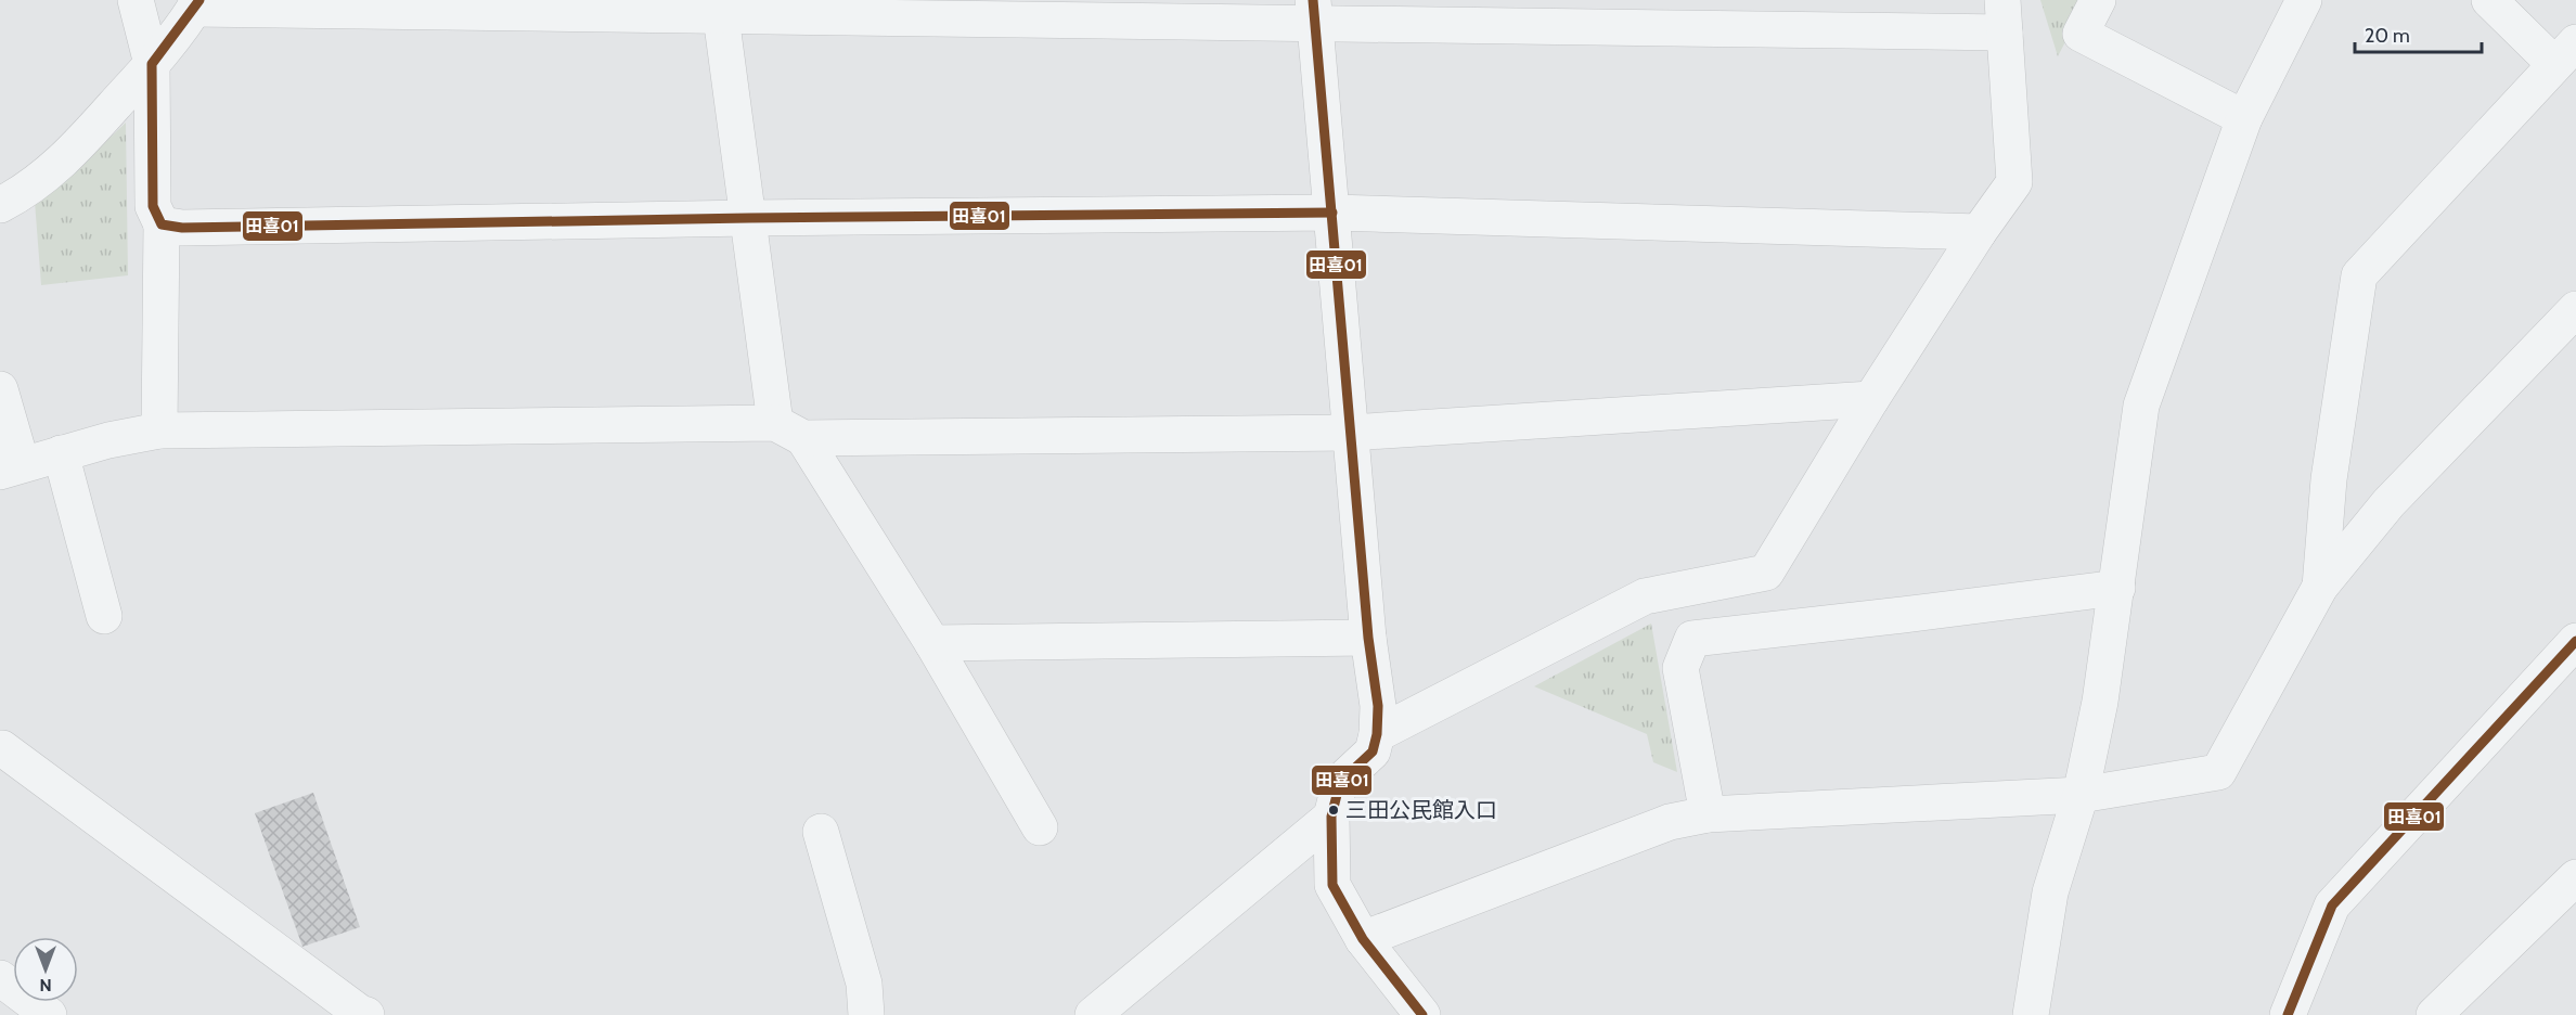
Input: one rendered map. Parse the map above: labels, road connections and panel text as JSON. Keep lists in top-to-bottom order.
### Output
{
  "places": ["三田公民館入口"],
  "lines": ["transit line 田喜01"],
  "scale_bar": "20 m",
  "north": "bottom"
}
